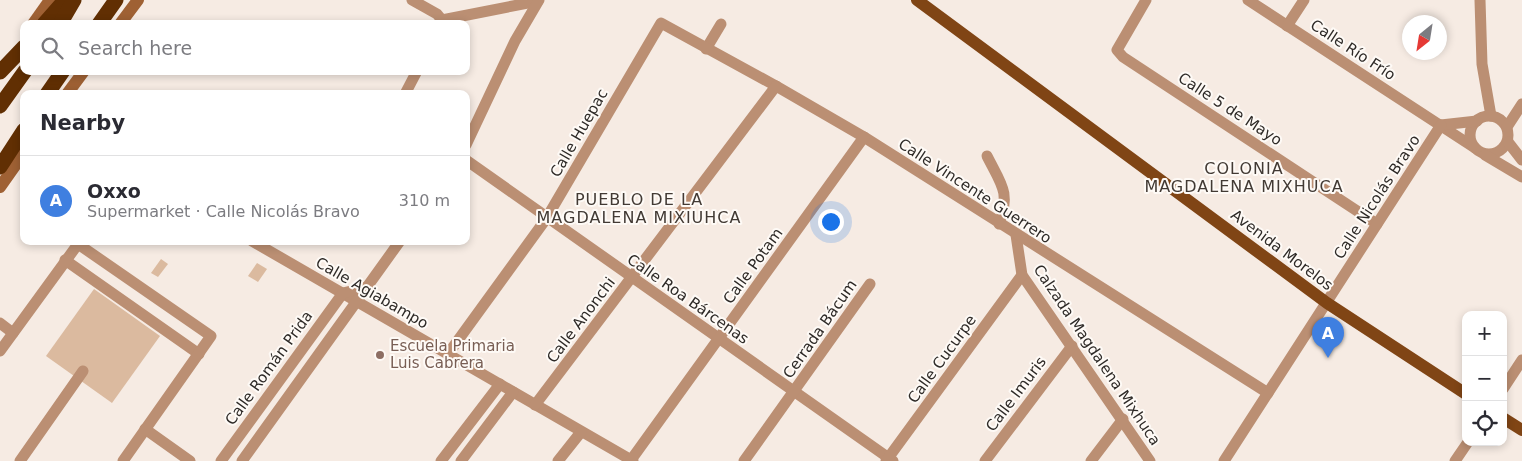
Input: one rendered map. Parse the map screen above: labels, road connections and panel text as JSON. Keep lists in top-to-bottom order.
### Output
{
  "streets": {
    "main road": ["Avenida Morelos"],
    "street": [
      "Calle Río Frío",
      "Calle 5 de Mayo",
      "Calle Huepac",
      "Calle Vincente Guerrero",
      "Calle Nicolás Bravo",
      "Calle Potam",
      "Calle Agiabampo",
      "Calle Roa Bárcenas",
      "Calle Anonchi",
      "Cerrada Bácum",
      "Calzada Magdalena Mixhuca",
      "Calle Cucurpe",
      "Calle Román Prida",
      "Calle Imuris"
    ]
  },
  "crossings": [
    ["Calle Río Frío", "Calle Nicolás Bravo"],
    ["Calle 5 de Mayo", "Calle Nicolás Bravo"],
    ["Calle Huepac", "Calle Vincente Guerrero"],
    ["Calle Huepac", "Calle Agiabampo"],
    ["Calle Huepac", "Calle Roa Bárcenas"],
    ["Calle Vincente Guerrero", "Calle Nicolás Bravo"],
    ["Calle Vincente Guerrero", "Calle Potam"],
    ["Calle Vincente Guerrero", "Calle Anonchi"],
    ["Calle Vincente Guerrero", "Calzada Magdalena Mixhuca"],
    ["Calle Nicolás Bravo", "Avenida Morelos"],
    ["Calle Potam", "Calle Agiabampo"],
    ["Calle Potam", "Calle Roa Bárcenas"],
    ["Calle Agiabampo", "Calle Anonchi"],
    ["Calle Agiabampo", "Calle Román Prida"],
    ["Calle Roa Bárcenas", "Calle Anonchi"],
    ["Calle Roa Bárcenas", "Cerrada Bácum"],
    ["Calle Roa Bárcenas", "Calle Cucurpe"],
    ["Calzada Magdalena Mixhuca", "Calle Cucurpe"],
    ["Calzada Magdalena Mixhuca", "Calle Imuris"]
  ],
  "districts": ["COLONIA MAGDALENA MIXHUCA", "PUEBLO DE LA MAGDALENA MIXIUHCA"],
  "places": ["Escuela Primaria Luis Cabrera"],
  "north": "bottom left",
  "page": {
    "search": "Search here",
    "heading": "Nearby",
    "list": [
      {
        "mark": "A",
        "name": "Oxxo",
        "note": "Supermarket · Calle Nicolás Bravo",
        "value": "310 m"
      }
    ],
    "map_buttons": ["+", "−"],
    "pins": "A"
  }
}
